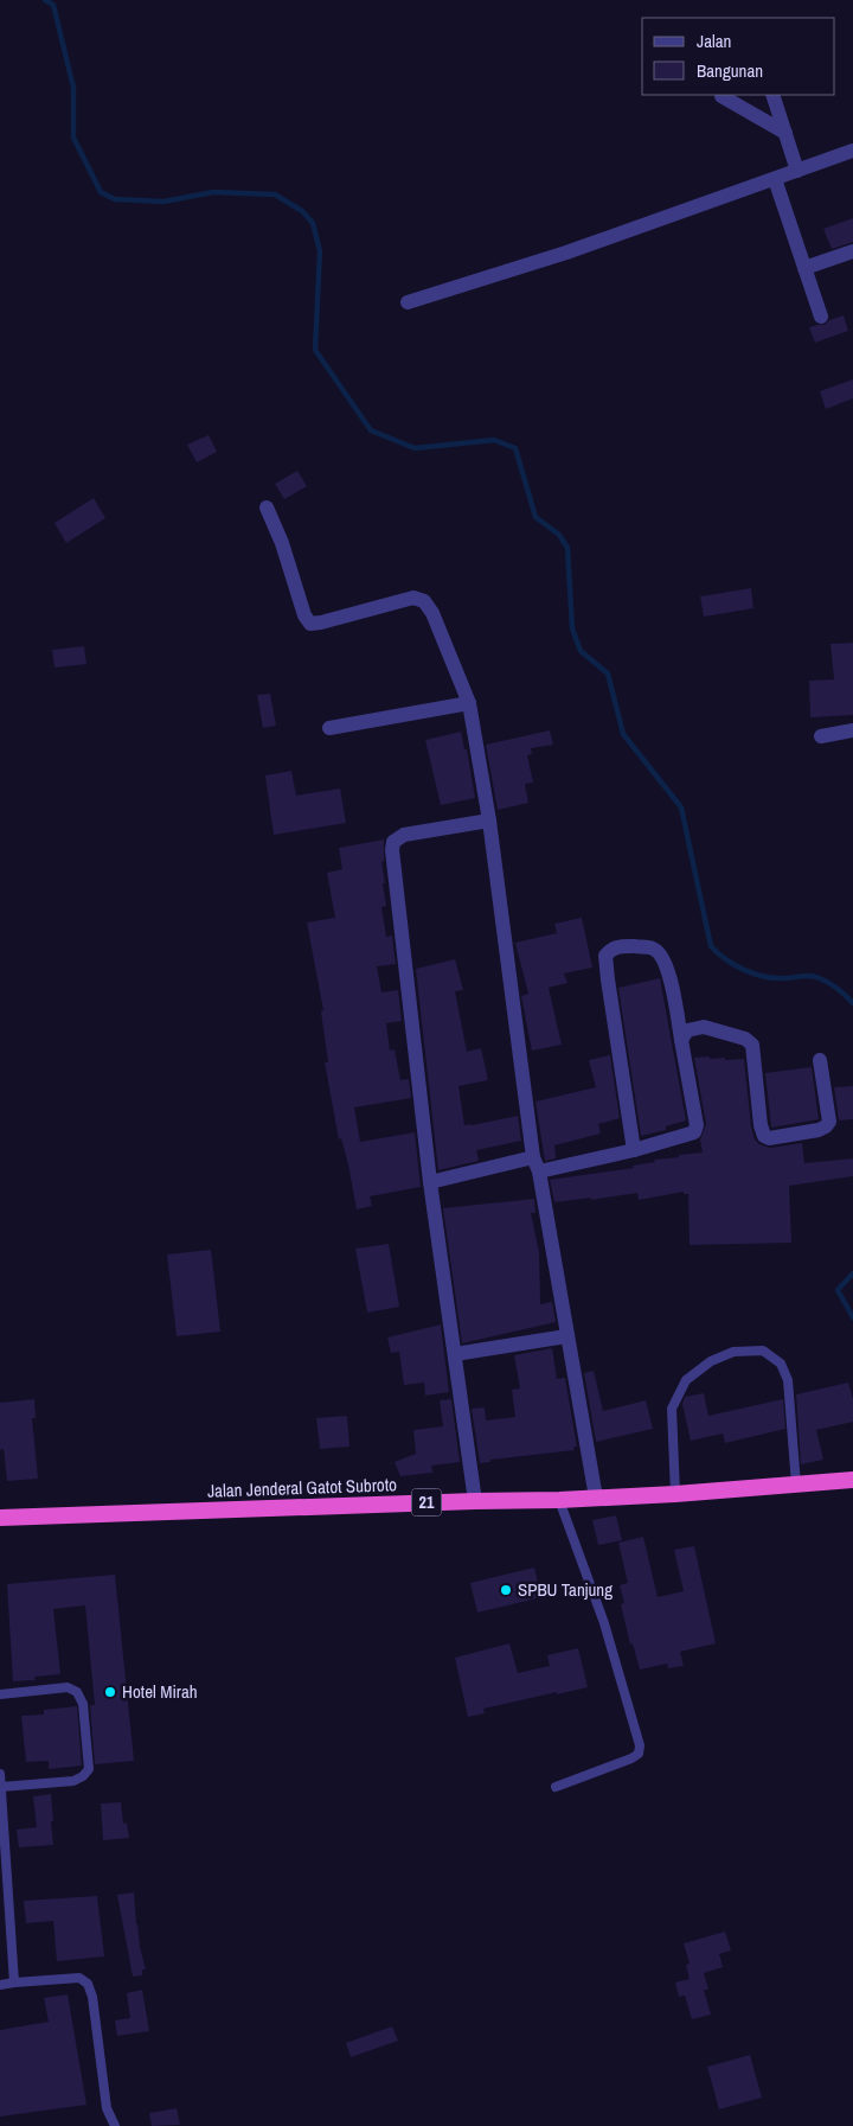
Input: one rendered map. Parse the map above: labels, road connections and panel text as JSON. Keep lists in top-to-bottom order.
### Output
{
  "streets": {
    "highway": ["Jalan Jenderal Gatot Subroto", "21"]
  },
  "places": ["SPBU Tanjung", "Hotel Mirah"],
  "legend": ["Jalan", "Bangunan"]
}
